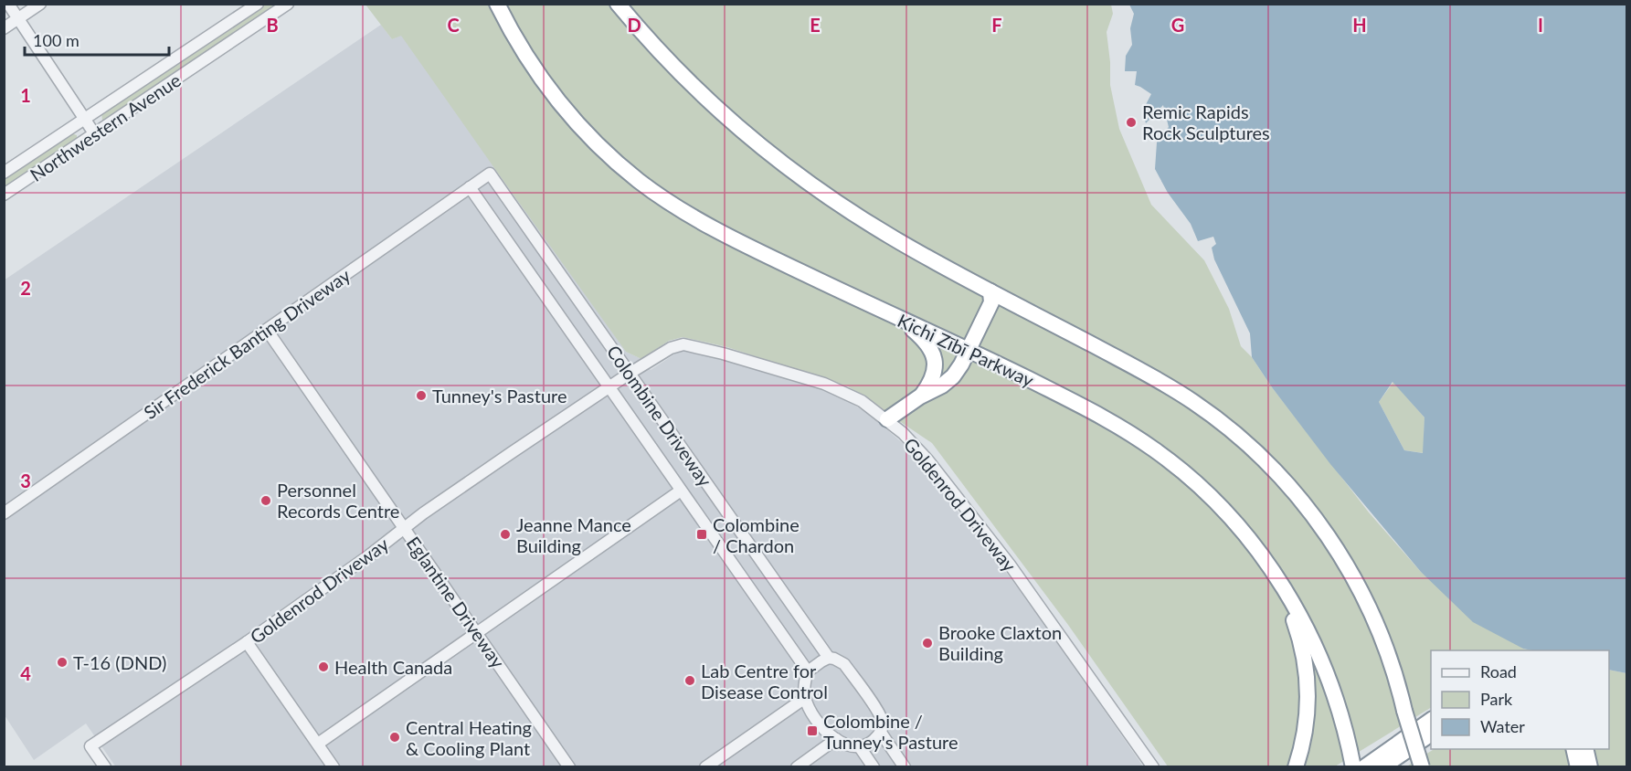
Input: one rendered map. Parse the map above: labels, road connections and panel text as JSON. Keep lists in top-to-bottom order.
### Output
{
  "streets": {
    "highway": ["Kichi Zībī Parkway"],
    "street": [
      "Northwestern Avenue",
      "Sir Frederick Banting Driveway",
      "Colombine Driveway",
      "Goldenrod Driveway",
      "Eglantine Driveway"
    ]
  },
  "crossings": [
    ["Sir Frederick Banting Driveway", "Colombine Driveway"],
    ["Sir Frederick Banting Driveway", "Eglantine Driveway"],
    ["Colombine Driveway", "Goldenrod Driveway"],
    ["Goldenrod Driveway", "Eglantine Driveway"]
  ],
  "places": {
    "other": [
      "Remic Rapids Rock Sculptures",
      "Tunney's Pasture",
      "Personnel Records Centre",
      "Jeanne Mance Building",
      "Brooke Claxton Building",
      "T-16 (DND)",
      "Health Canada",
      "Lab Centre for Disease Control",
      "Central Heating & Cooling Plant"
    ],
    "transit": ["Colombine / Chardon", "Colombine / Tunney's Pasture"]
  },
  "legend": ["Road", "Park", "Water"],
  "scale_bar": "100 m",
  "grid": {
    "columns": [
      "B",
      "C",
      "D",
      "E",
      "F",
      "G",
      "H",
      "I"
    ],
    "rows": [
      "1",
      "2",
      "3",
      "4"
    ]
  }
}
